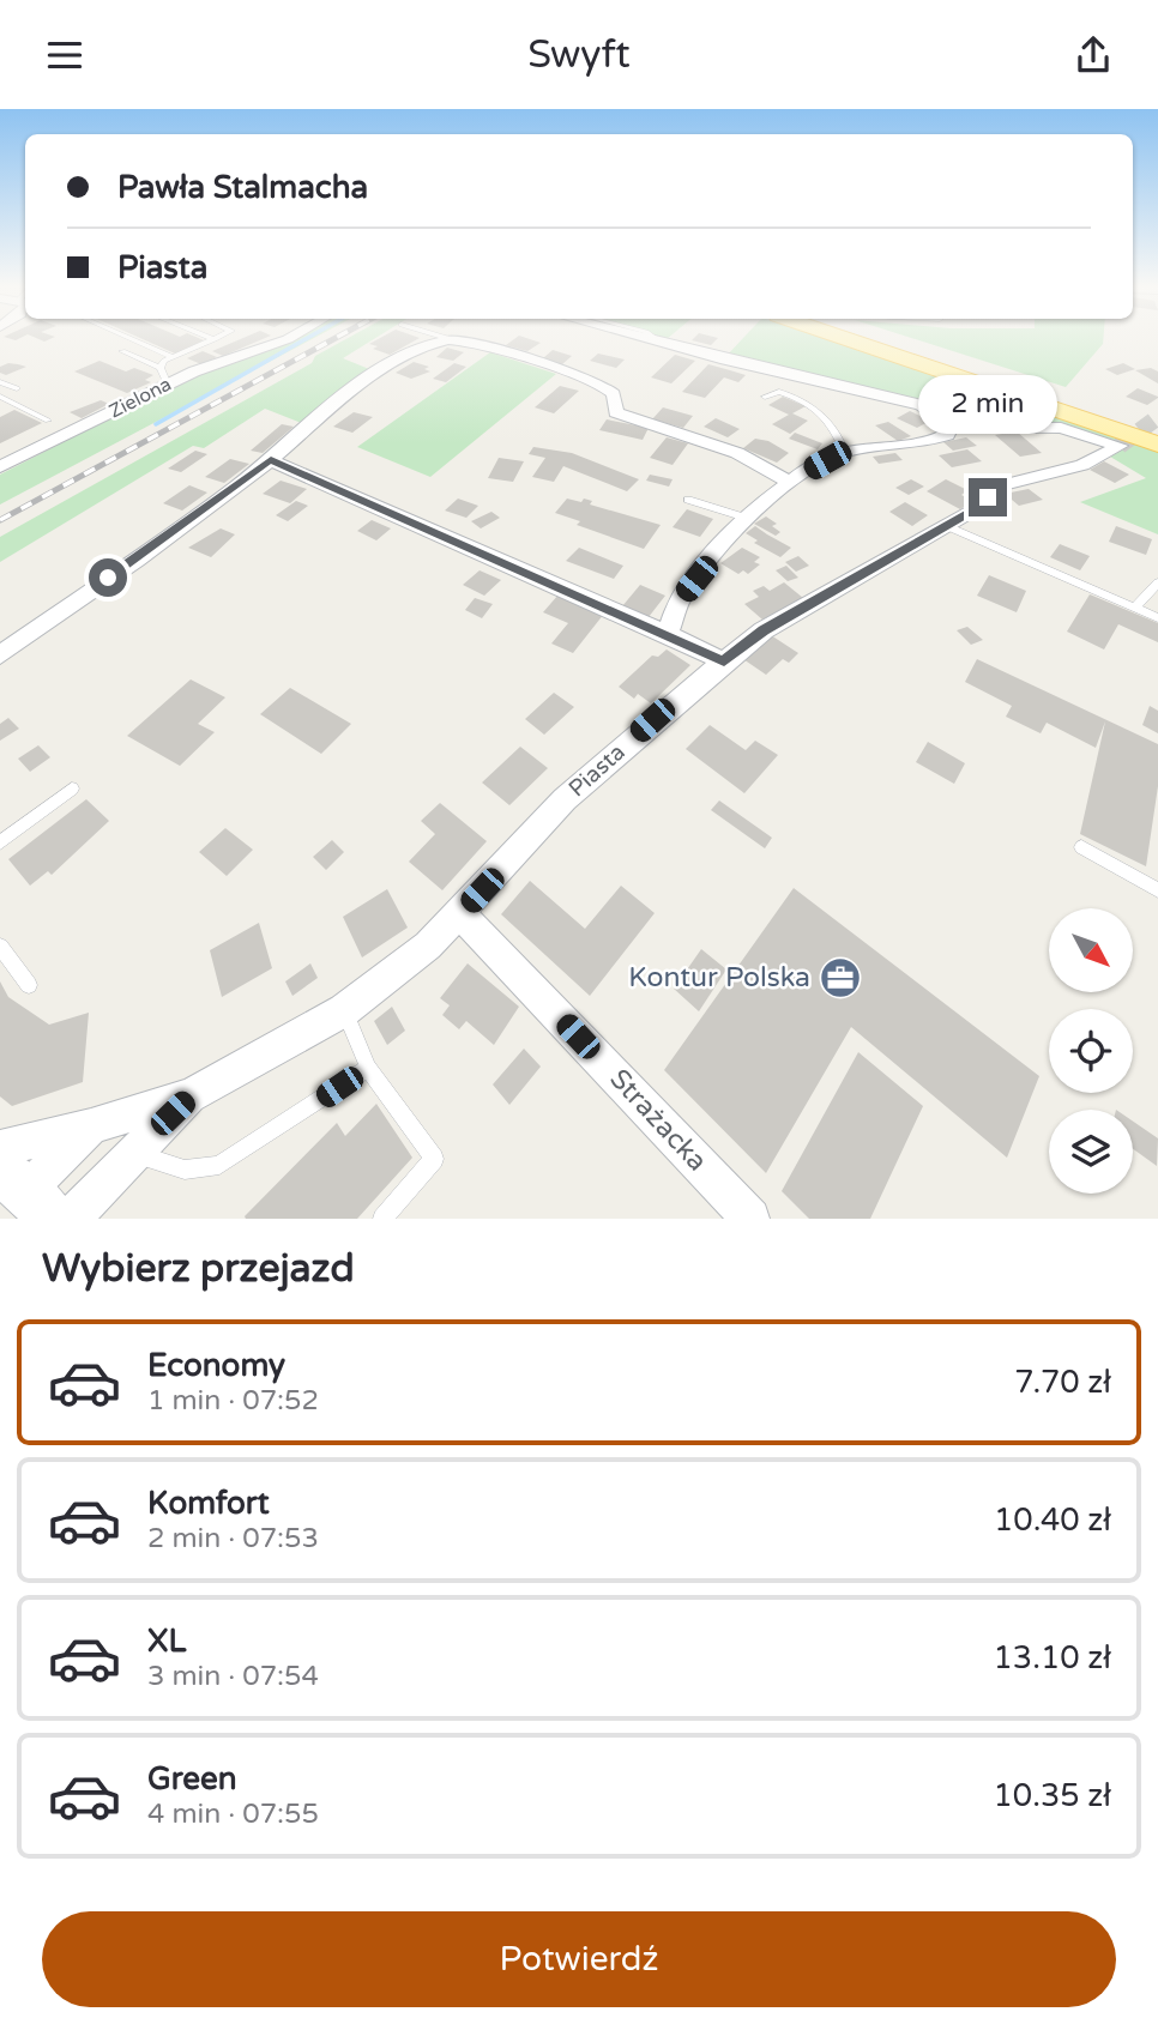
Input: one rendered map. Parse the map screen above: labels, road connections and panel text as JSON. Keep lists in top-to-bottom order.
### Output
{
  "streets": {
    "street": ["Zielona", "Piasta", "Strażacka"]
  },
  "crossings": [
    ["Piasta", "Strażacka"]
  ],
  "places": {
    "office": ["Kontur Polska"]
  },
  "north": "bottom right",
  "page": {
    "header": "Swyft",
    "banner": ["Pawła Stalmacha", "Piasta"],
    "bubble": "2 min",
    "heading": "Wybierz przejazd",
    "list": [
      {
        "name": "Economy",
        "note": "1 min · 07:52",
        "value": "7.70 zł"
      },
      {
        "name": "Komfort",
        "note": "2 min · 07:53",
        "value": "10.40 zł"
      },
      {
        "name": "XL",
        "note": "3 min · 07:54",
        "value": "13.10 zł"
      },
      {
        "name": "Green",
        "note": "4 min · 07:55",
        "value": "10.35 zł"
      }
    ],
    "buttons": "Potwierdź"
  }
}
